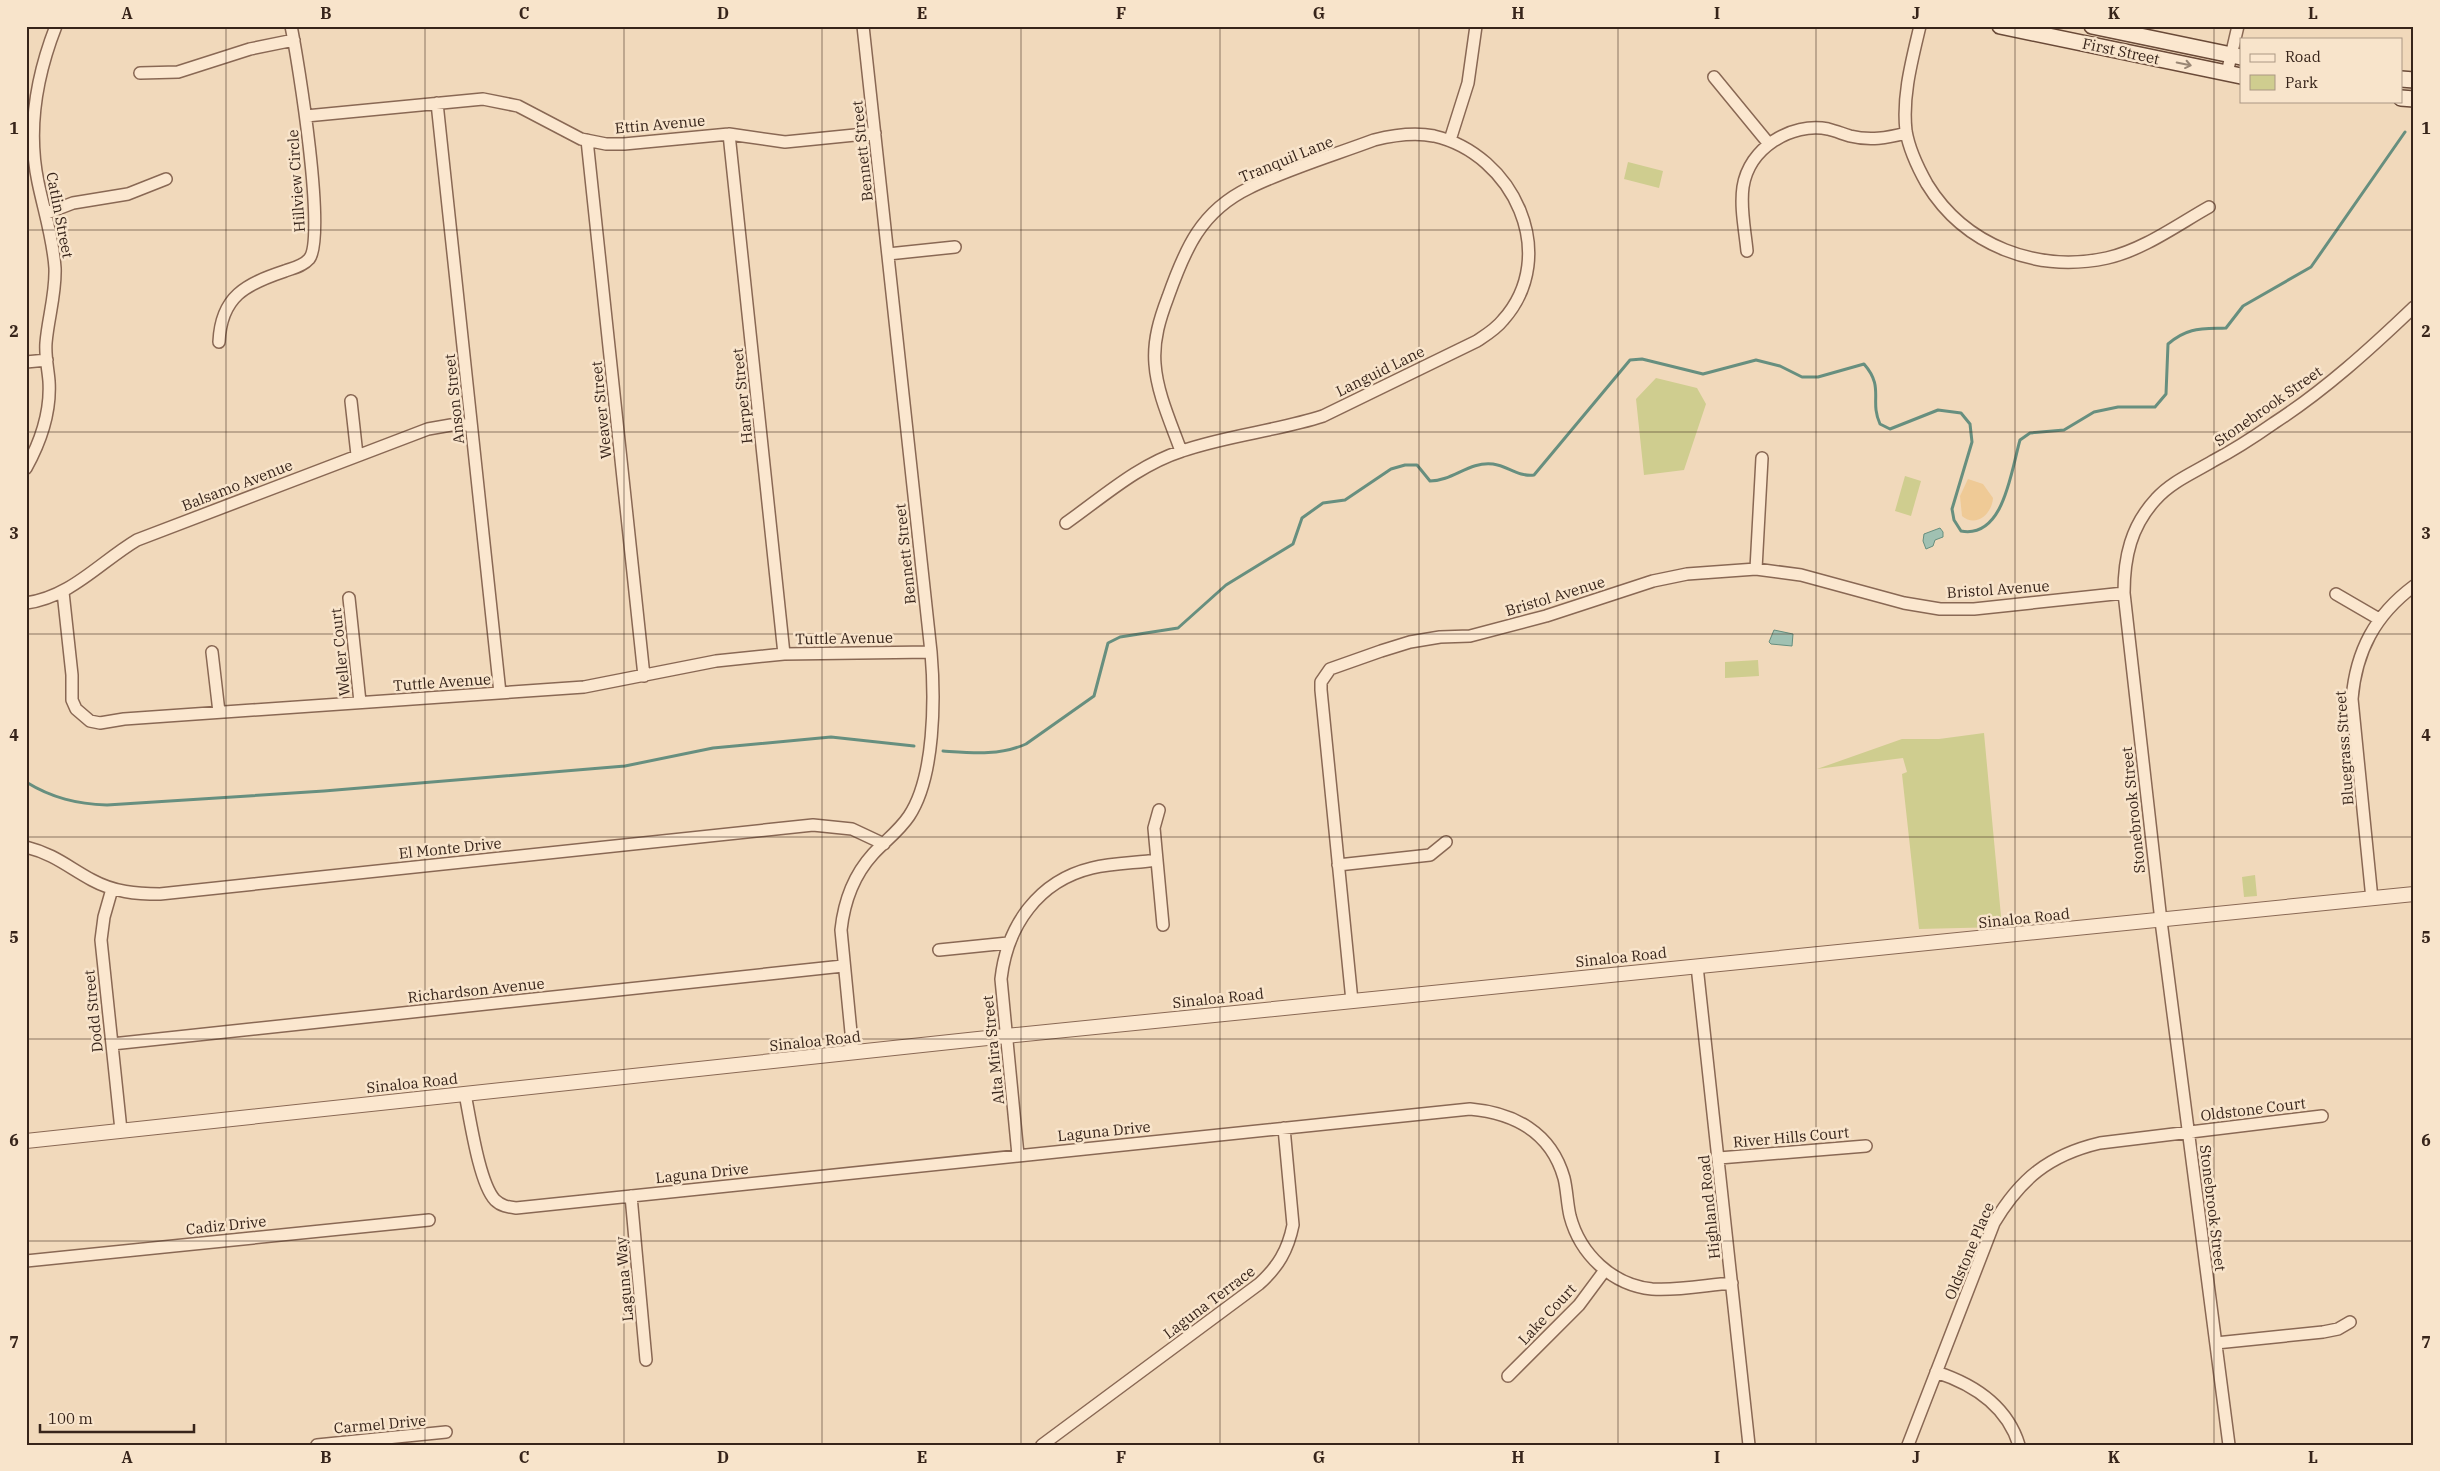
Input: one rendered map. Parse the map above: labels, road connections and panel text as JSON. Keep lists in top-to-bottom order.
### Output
{
  "streets": {
    "main road": ["First Street"],
    "street": [
      "Ettin Avenue",
      "Bennett Street",
      "Tranquil Lane",
      "Hillview Circle",
      "Catlin Street",
      "Languid Lane",
      "Harper Street",
      "Anson Street",
      "Stonebrook Street",
      "Weaver Street",
      "Balsamo Avenue",
      "Bristol Avenue",
      "Tuttle Avenue",
      "Weller Court",
      "Bluegrass Street",
      "El Monte Drive",
      "Sinaloa Road",
      "Richardson Avenue",
      "Dodd Street",
      "Alta Mira Street",
      "Oldstone Court",
      "Laguna Drive",
      "River Hills Court",
      "Highland Road",
      "Cadiz Drive",
      "Oldstone Place",
      "Laguna Way",
      "Laguna Terrace",
      "Lake Court",
      "Carmel Drive"
    ]
  },
  "crossings": [
    ["Ettin Avenue", "Bennett Street"],
    ["Ettin Avenue", "Hillview Circle"],
    ["Ettin Avenue", "Harper Street"],
    ["Ettin Avenue", "Anson Street"],
    ["Ettin Avenue", "Weaver Street"],
    ["Bennett Street", "Tuttle Avenue"],
    ["Bennett Street", "El Monte Drive"],
    ["Bennett Street", "Sinaloa Road"],
    ["Bennett Street", "Richardson Avenue"],
    ["Tranquil Lane", "Languid Lane"],
    ["Harper Street", "Tuttle Avenue"],
    ["Anson Street", "Balsamo Avenue"],
    ["Anson Street", "Tuttle Avenue"],
    ["Stonebrook Street", "Bristol Avenue"],
    ["Stonebrook Street", "Sinaloa Road"],
    ["Stonebrook Street", "Oldstone Court"],
    ["Stonebrook Street", "Oldstone Place"],
    ["Weaver Street", "Tuttle Avenue"],
    ["Balsamo Avenue", "Tuttle Avenue"],
    ["Bristol Avenue", "Sinaloa Road"],
    ["Tuttle Avenue", "Weller Court"],
    ["Bluegrass Street", "Sinaloa Road"],
    ["El Monte Drive", "Dodd Street"],
    ["Sinaloa Road", "Dodd Street"],
    ["Sinaloa Road", "Alta Mira Street"],
    ["Sinaloa Road", "Laguna Drive"],
    ["Sinaloa Road", "Highland Road"],
    ["Richardson Avenue", "Dodd Street"],
    ["Alta Mira Street", "Laguna Drive"],
    ["Oldstone Court", "Oldstone Place"],
    ["Laguna Drive", "Highland Road"],
    ["Laguna Drive", "Laguna Way"],
    ["Laguna Drive", "Laguna Terrace"],
    ["Laguna Drive", "Lake Court"],
    ["River Hills Court", "Highland Road"]
  ],
  "legend": ["Road", "Park"],
  "scale_bar": "100 m",
  "grid": {
    "columns": [
      "A",
      "B",
      "C",
      "D",
      "E",
      "F",
      "G",
      "H",
      "I",
      "J",
      "K",
      "L"
    ],
    "rows": [
      "1",
      "2",
      "3",
      "4",
      "5",
      "6",
      "7"
    ]
  }
}
